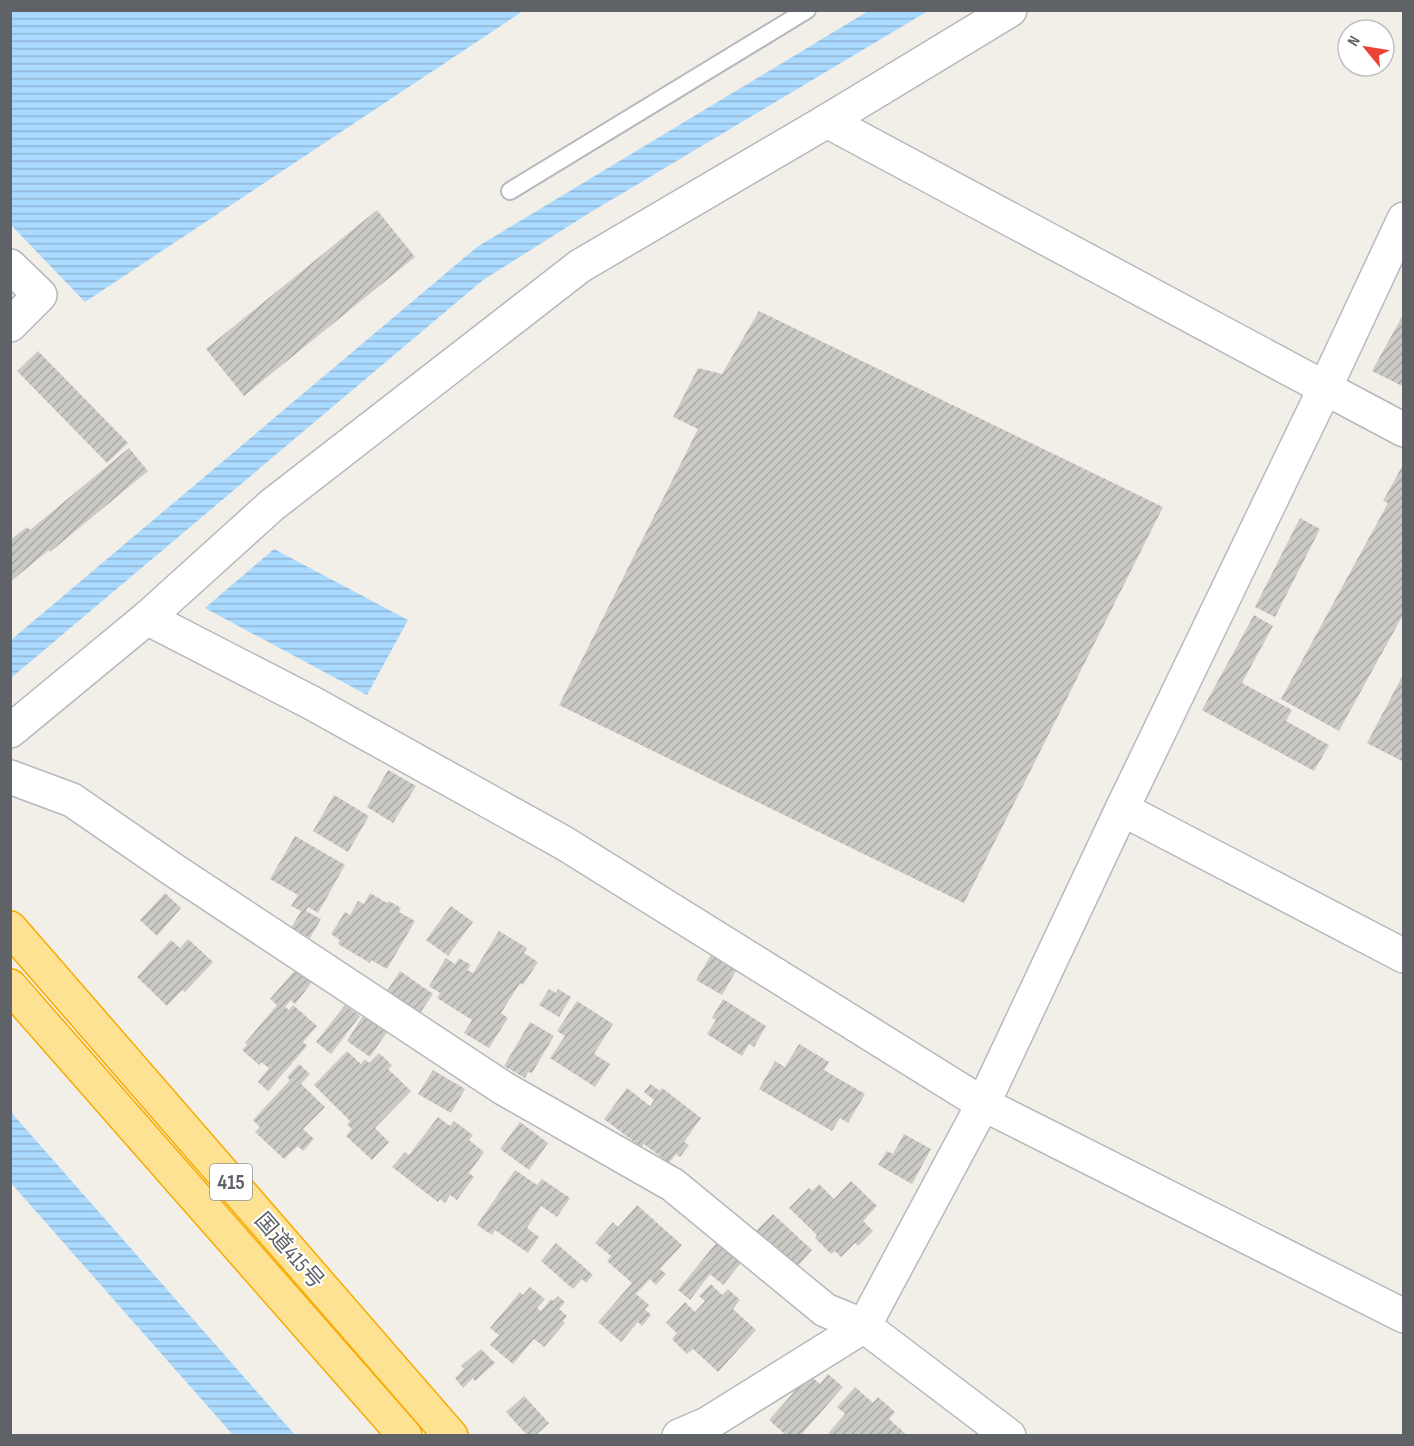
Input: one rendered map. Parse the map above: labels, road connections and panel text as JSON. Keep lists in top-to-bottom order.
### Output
{
  "streets": {
    "highway": ["415", "国道415号"]
  },
  "north": "top left"
}
